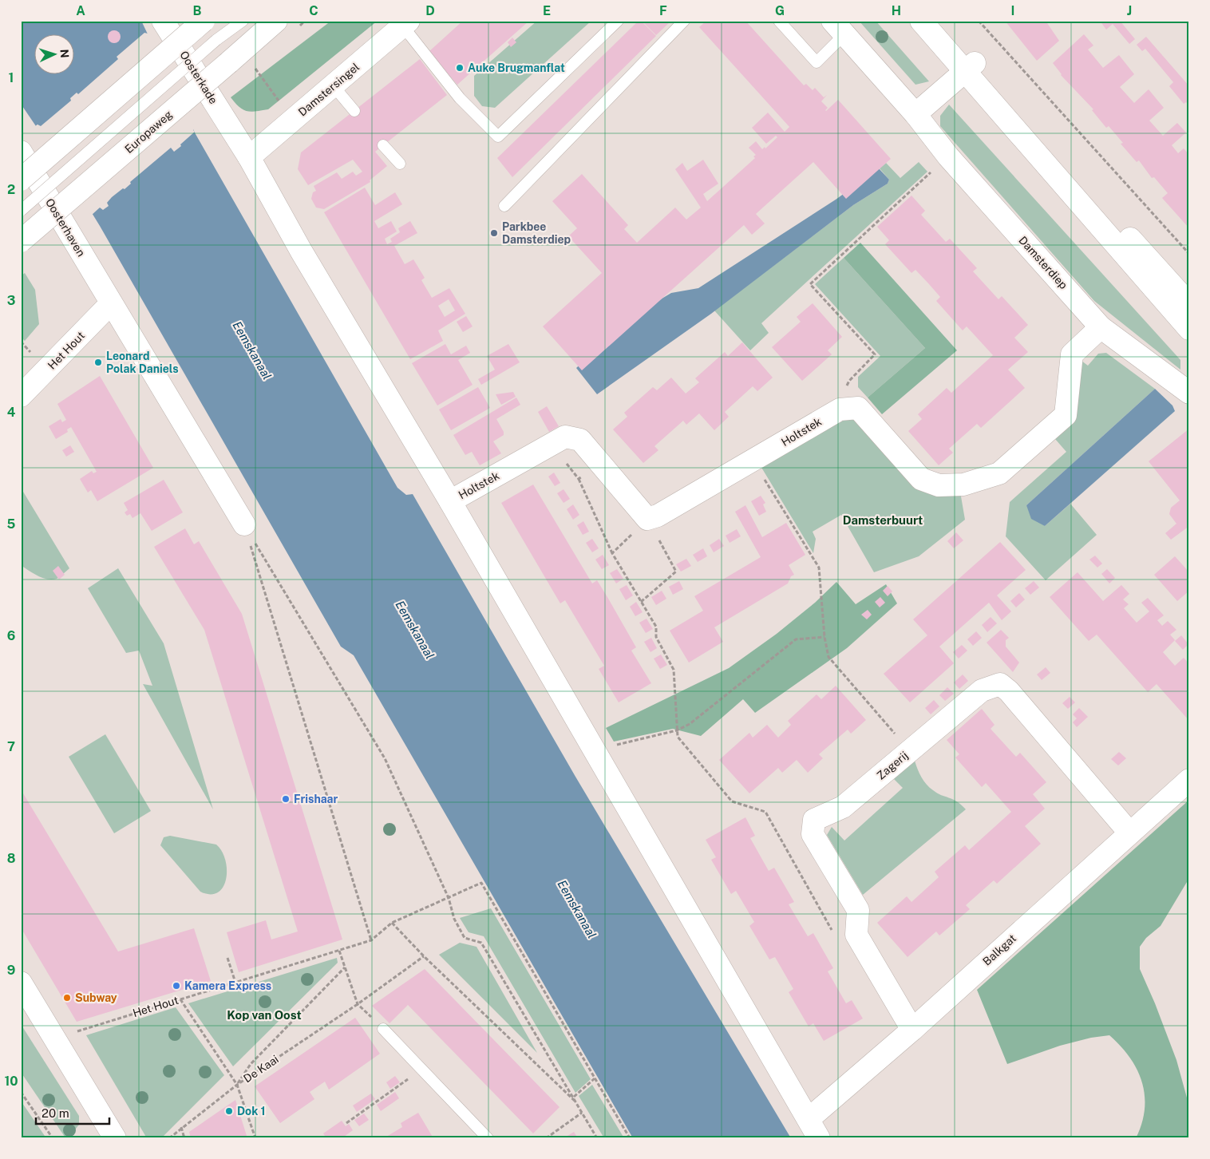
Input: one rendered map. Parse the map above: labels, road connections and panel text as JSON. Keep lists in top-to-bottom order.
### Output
{
  "streets": {
    "street": [
      "Oosterkade",
      "Damstersingel",
      "Europaweg",
      "Oosterhaven",
      "Damsterdiep",
      "Het Hout",
      "Holtstek",
      "Zagerij",
      "Balkgat"
    ],
    "path": ["De Kaai"]
  },
  "crossings": [
    ["Oosterkade", "Damstersingel"],
    ["Oosterhaven", "Het Hout"],
    ["Damsterdiep", "Holtstek"],
    ["Zagerij", "Balkgat"]
  ],
  "districts": ["Damsterbuurt", "Kop van Oost"],
  "water": ["Eemskanaal"],
  "places": [
    "Auke Brugmanflat",
    "Parkbee Damsterdiep",
    "Leonard Polak Daniels",
    "Frishaar",
    "Kamera Express",
    "Subway",
    "Dok 1"
  ],
  "scale_bar": "20 m",
  "north": "right",
  "grid": {
    "columns": [
      "A",
      "B",
      "C",
      "D",
      "E",
      "F",
      "G",
      "H",
      "I",
      "J"
    ],
    "rows": [
      "1",
      "2",
      "3",
      "4",
      "5",
      "6",
      "7",
      "8",
      "9",
      "10"
    ]
  }
}
